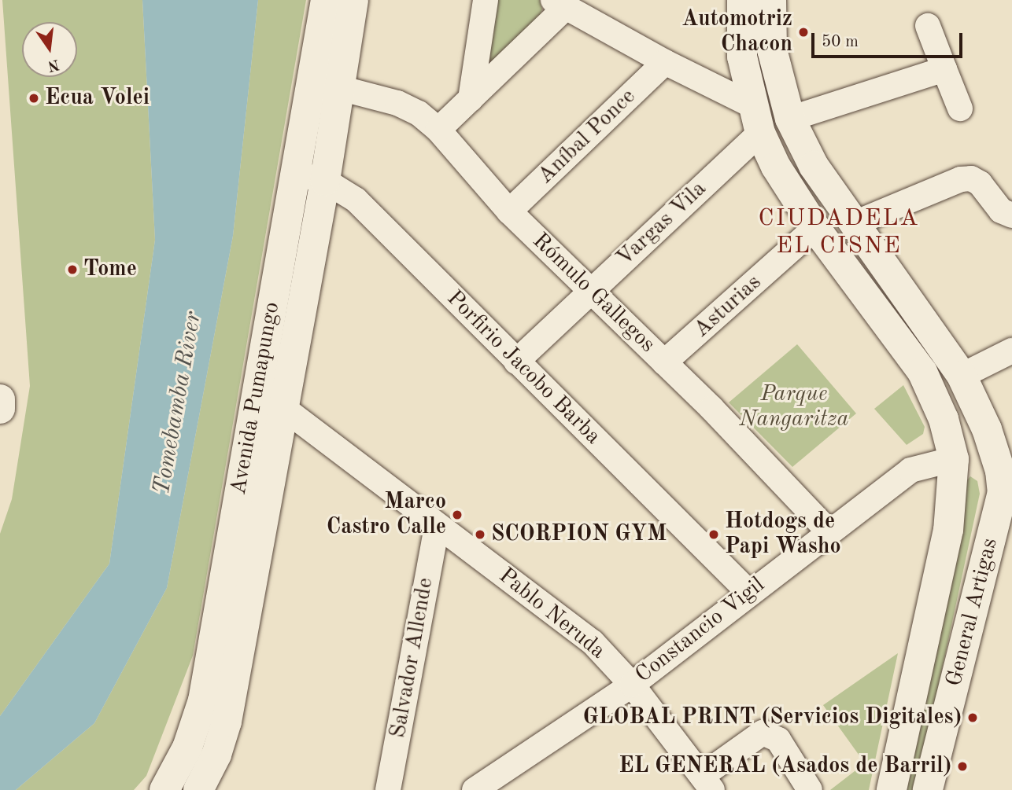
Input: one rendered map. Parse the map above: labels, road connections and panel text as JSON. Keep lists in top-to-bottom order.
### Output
{
  "streets": {
    "street": [
      "Aníbal Ponce",
      "Vargas Vila",
      "Rómulo Gallegos",
      "Asturias",
      "Porfirio Jacobo Barba",
      "Avenida Pumapungo",
      "General Artigas",
      "Pablo Neruda",
      "Constancio Vigil",
      "Salvador Allende"
    ]
  },
  "crossings": [
    ["Aníbal Ponce", "Rómulo Gallegos"],
    ["Vargas Vila", "Rómulo Gallegos"],
    ["Vargas Vila", "Porfirio Jacobo Barba"],
    ["Vargas Vila", "General Artigas"],
    ["Rómulo Gallegos", "Asturias"],
    ["Rómulo Gallegos", "Avenida Pumapungo"],
    ["Rómulo Gallegos", "Constancio Vigil"],
    ["Asturias", "General Artigas"],
    ["Porfirio Jacobo Barba", "Avenida Pumapungo"],
    ["Porfirio Jacobo Barba", "Constancio Vigil"],
    ["Avenida Pumapungo", "Pablo Neruda"],
    ["General Artigas", "Constancio Vigil"],
    ["Pablo Neruda", "Constancio Vigil"],
    ["Pablo Neruda", "Salvador Allende"]
  ],
  "districts": ["CIUDADELA EL CISNE"],
  "water": ["Tomebamba River"],
  "parks": ["Parque Nangaritza"],
  "places": [
    "Automotriz Chacon",
    "Ecua Volei",
    "Tome",
    "Marco Castro Calle",
    "SCORPION GYM",
    "Hotdogs de Papi Washo",
    "GLOBAL PRINT (Servicios Digitales)",
    "EL GENERAL (Asados de Barril)"
  ],
  "scale_bar": "50 m",
  "north": "bottom"
}
